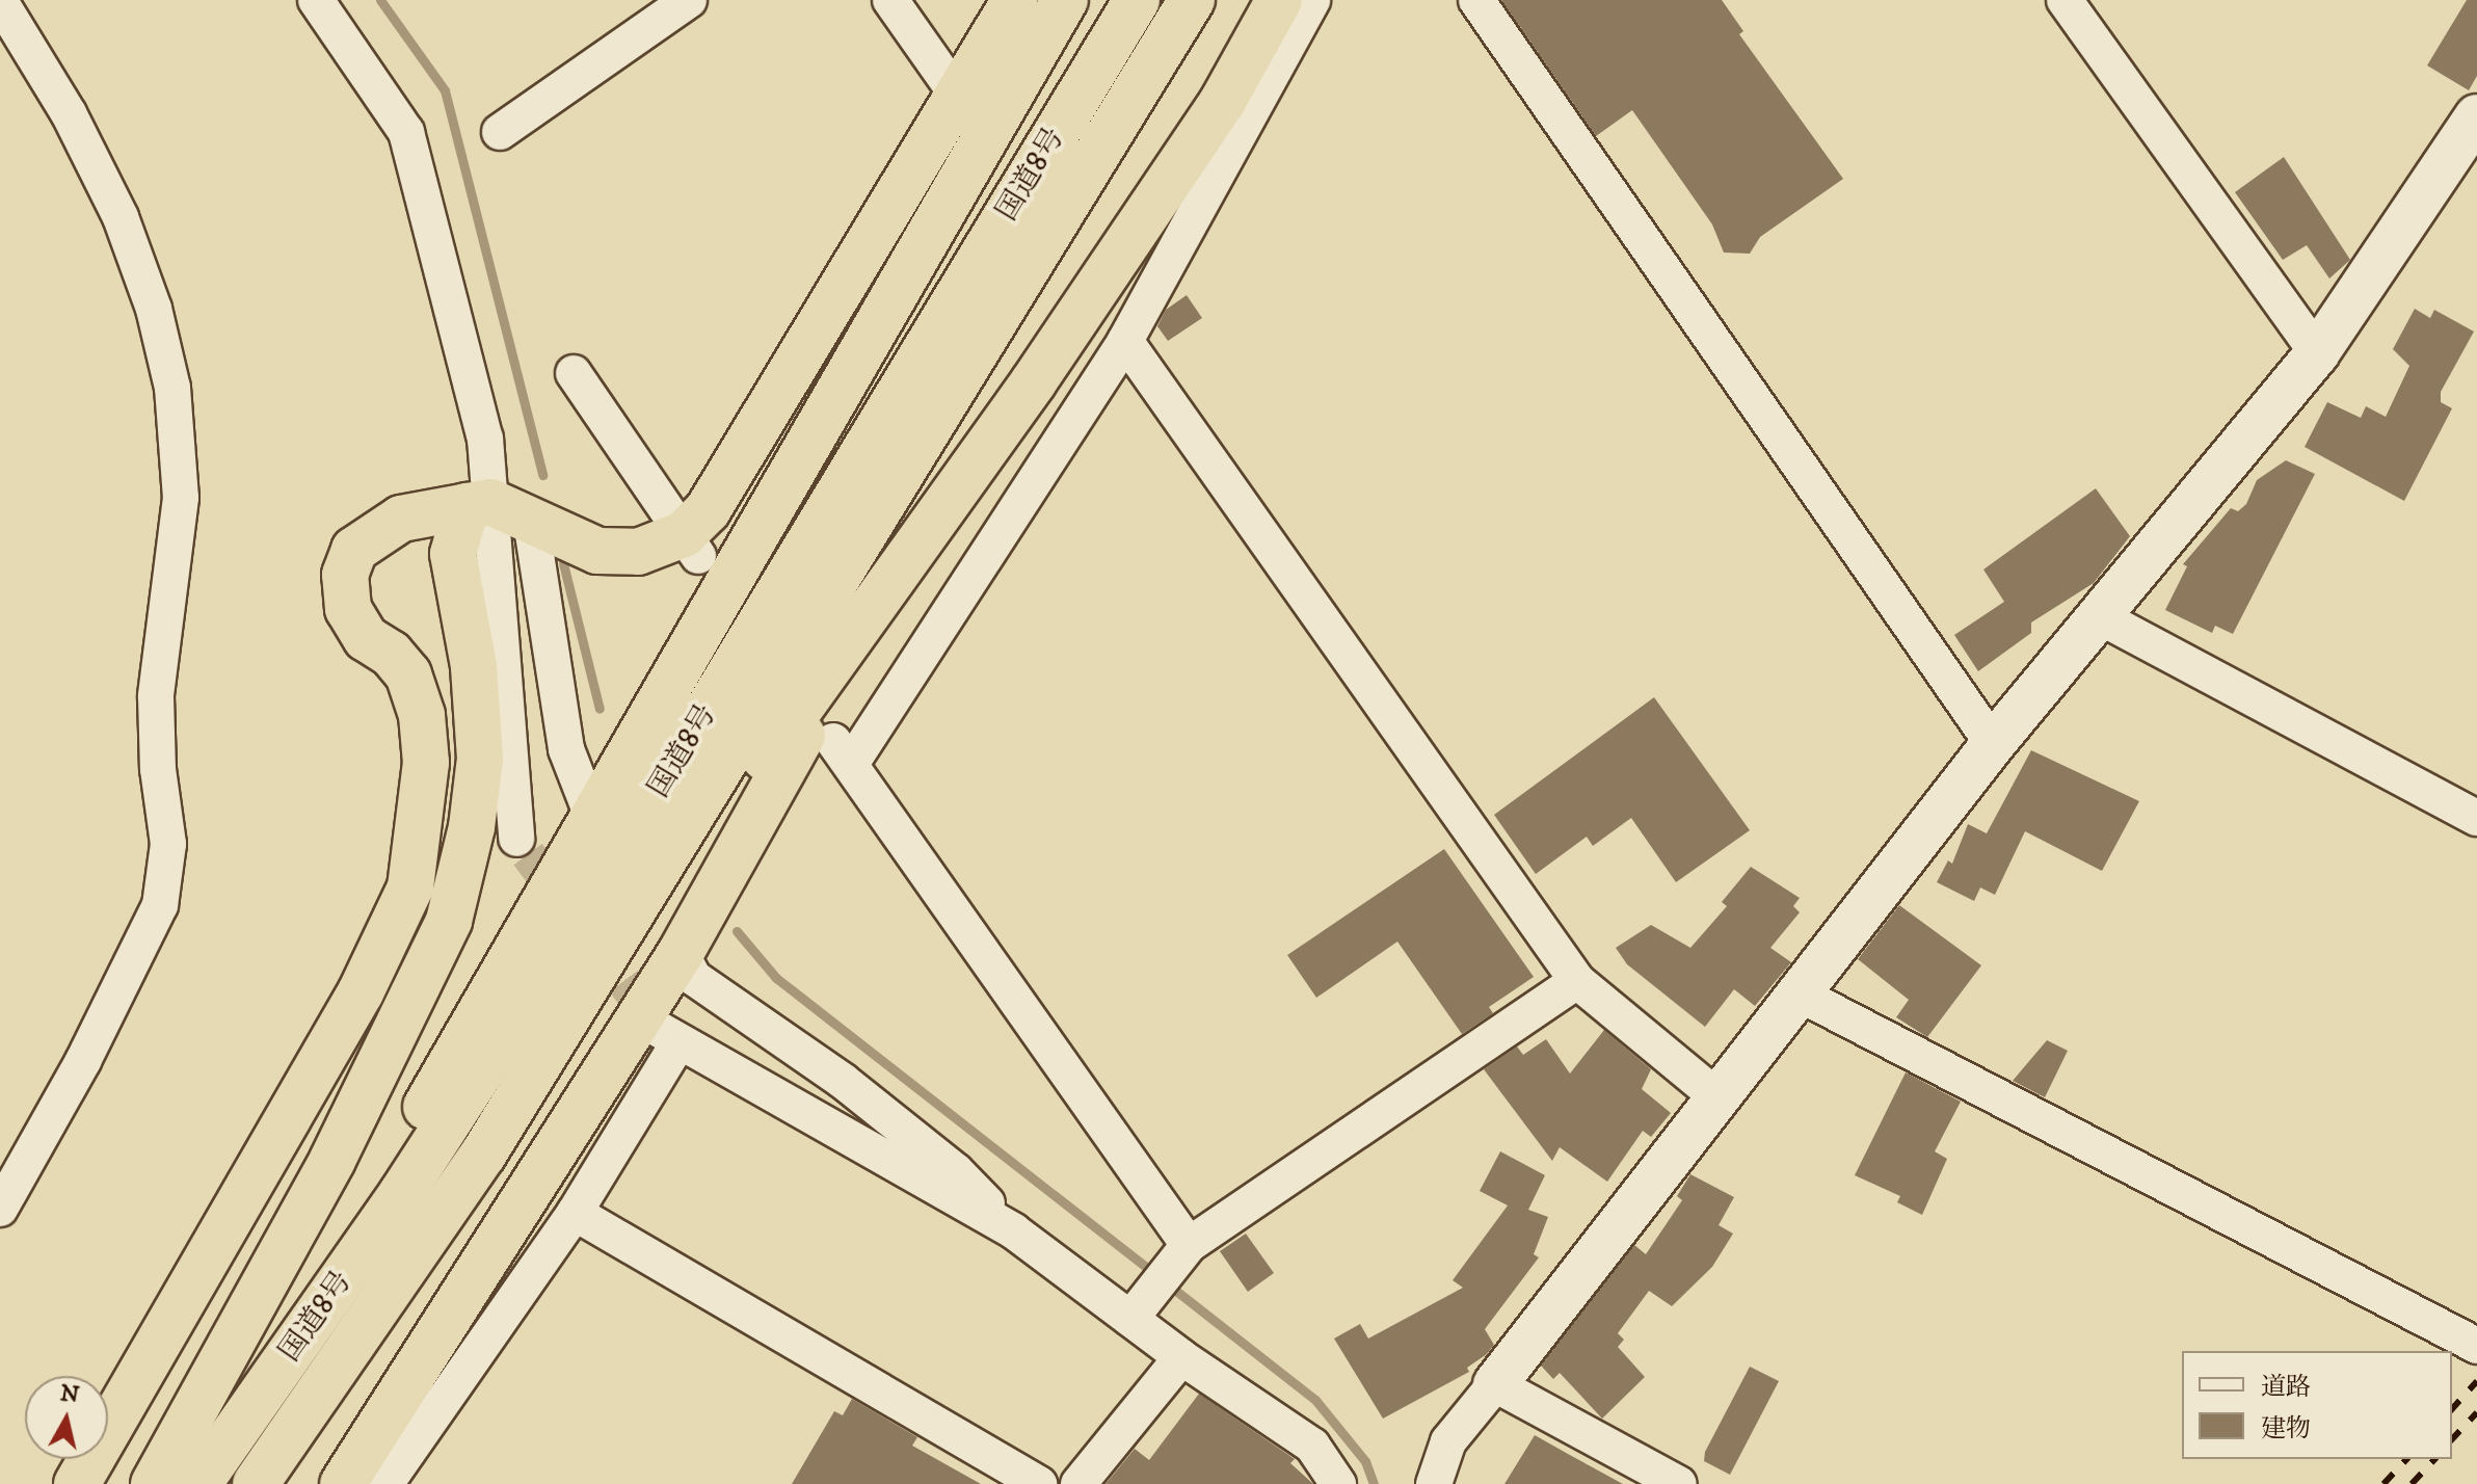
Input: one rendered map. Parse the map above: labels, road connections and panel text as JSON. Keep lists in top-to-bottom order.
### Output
{
  "streets": {
    "highway": ["国道8号"]
  },
  "legend": ["道路", "建物"],
  "north": "top"
}
